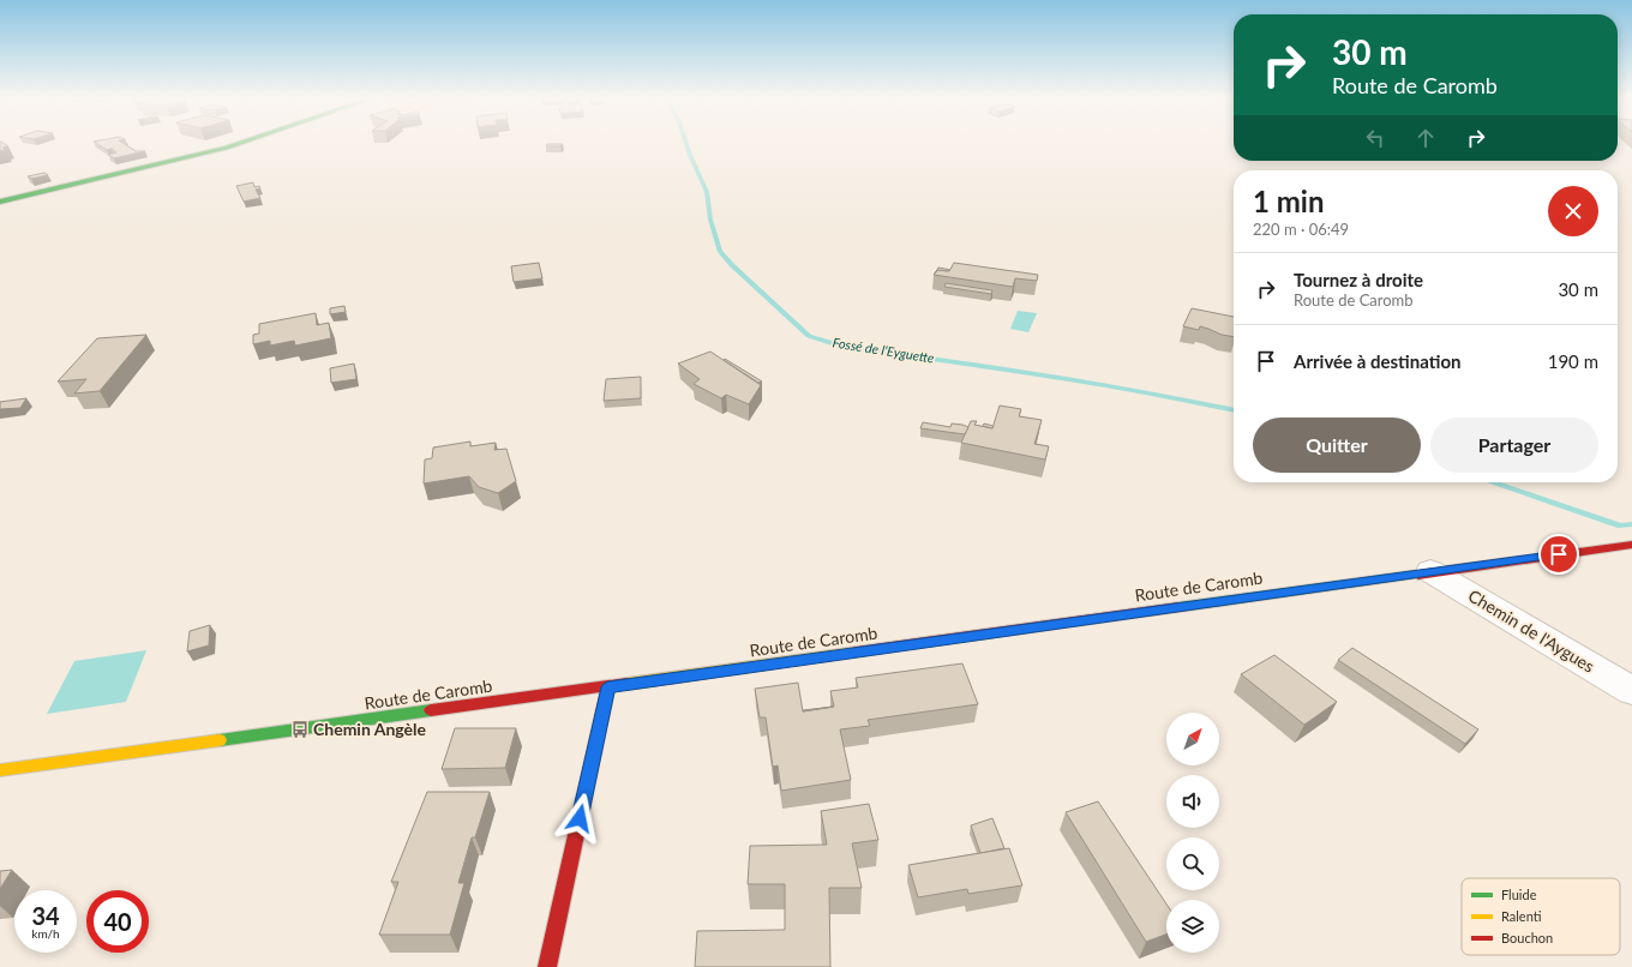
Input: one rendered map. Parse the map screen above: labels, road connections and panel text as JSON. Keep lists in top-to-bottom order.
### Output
{
  "streets": {
    "main road": ["Route de Caromb"],
    "street": ["Chemin de l'Aygues"]
  },
  "crossings": [
    ["Route de Caromb", "Chemin de l'Aygues"]
  ],
  "water": ["Fossé de l'Eyguette"],
  "places": {
    "bus stop": ["Chemin Angèle"]
  },
  "legend": ["Fluide", "Ralenti", "Bouchon"],
  "north": "top right",
  "page": {
    "turn": ["30 m", "Route de Caromb"],
    "heading": ["1 min", "220 m · 06:49"],
    "list": [
      {
        "name": "Tournez à droite",
        "note": "Route de Caromb",
        "value": "30 m"
      },
      {
        "name": "Arrivée à destination",
        "value": "190 m"
      }
    ],
    "buttons": ["Quitter", "Partager"],
    "speed": "34 km/h",
    "limit": "40"
  }
}
